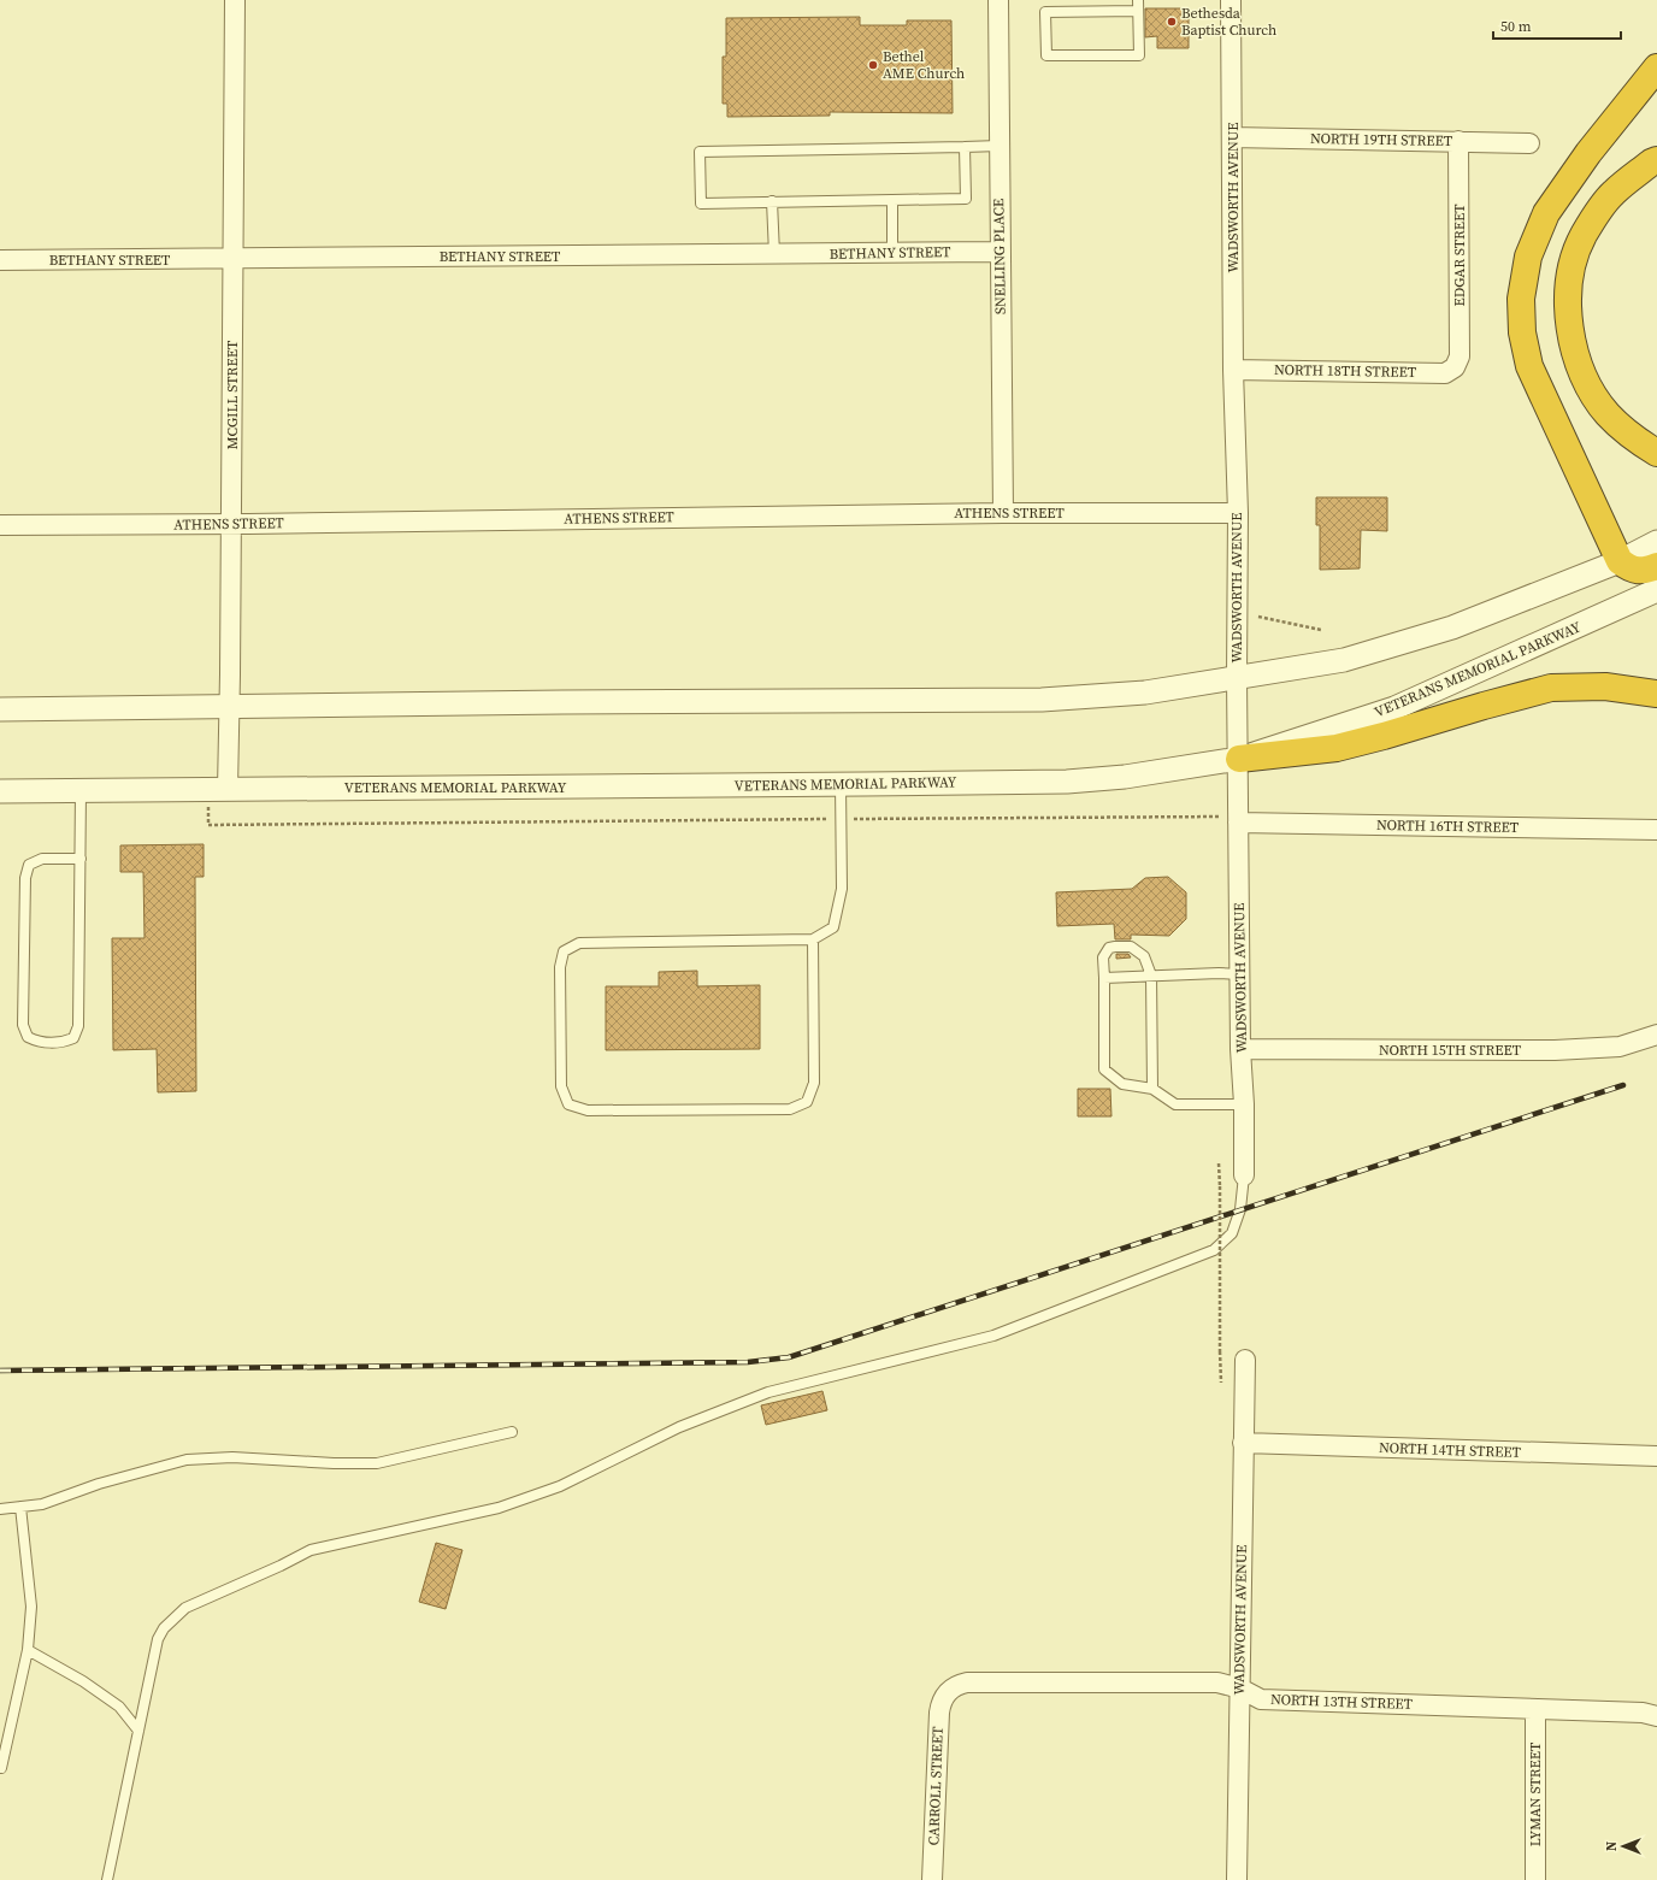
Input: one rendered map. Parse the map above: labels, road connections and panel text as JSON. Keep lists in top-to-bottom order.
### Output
{
  "streets": {
    "street": [
      "NORTH 19TH STREET",
      "WADSWORTH AVENUE",
      "BETHANY STREET",
      "EDGAR STREET",
      "SNELLING PLACE",
      "NORTH 18TH STREET",
      "MCGILL STREET",
      "ATHENS STREET",
      "VETERANS MEMORIAL PARKWAY",
      "NORTH 16TH STREET",
      "NORTH 15TH STREET",
      "NORTH 14TH STREET",
      "NORTH 13TH STREET",
      "CARROLL STREET",
      "LYMAN STREET"
    ]
  },
  "crossings": [
    ["NORTH 19TH STREET", "WADSWORTH AVENUE"],
    ["NORTH 19TH STREET", "EDGAR STREET"],
    ["WADSWORTH AVENUE", "NORTH 18TH STREET"],
    ["WADSWORTH AVENUE", "ATHENS STREET"],
    ["WADSWORTH AVENUE", "VETERANS MEMORIAL PARKWAY"],
    ["WADSWORTH AVENUE", "NORTH 16TH STREET"],
    ["WADSWORTH AVENUE", "NORTH 15TH STREET"],
    ["WADSWORTH AVENUE", "NORTH 14TH STREET"],
    ["WADSWORTH AVENUE", "NORTH 13TH STREET"],
    ["BETHANY STREET", "SNELLING PLACE"],
    ["BETHANY STREET", "MCGILL STREET"],
    ["EDGAR STREET", "NORTH 18TH STREET"],
    ["SNELLING PLACE", "ATHENS STREET"],
    ["MCGILL STREET", "ATHENS STREET"],
    ["MCGILL STREET", "VETERANS MEMORIAL PARKWAY"],
    ["NORTH 13TH STREET", "CARROLL STREET"],
    ["NORTH 13TH STREET", "LYMAN STREET"]
  ],
  "places": ["Bethesda Baptist Church", "Bethel AME Church"],
  "scale_bar": "50 m",
  "north": "left"
}
